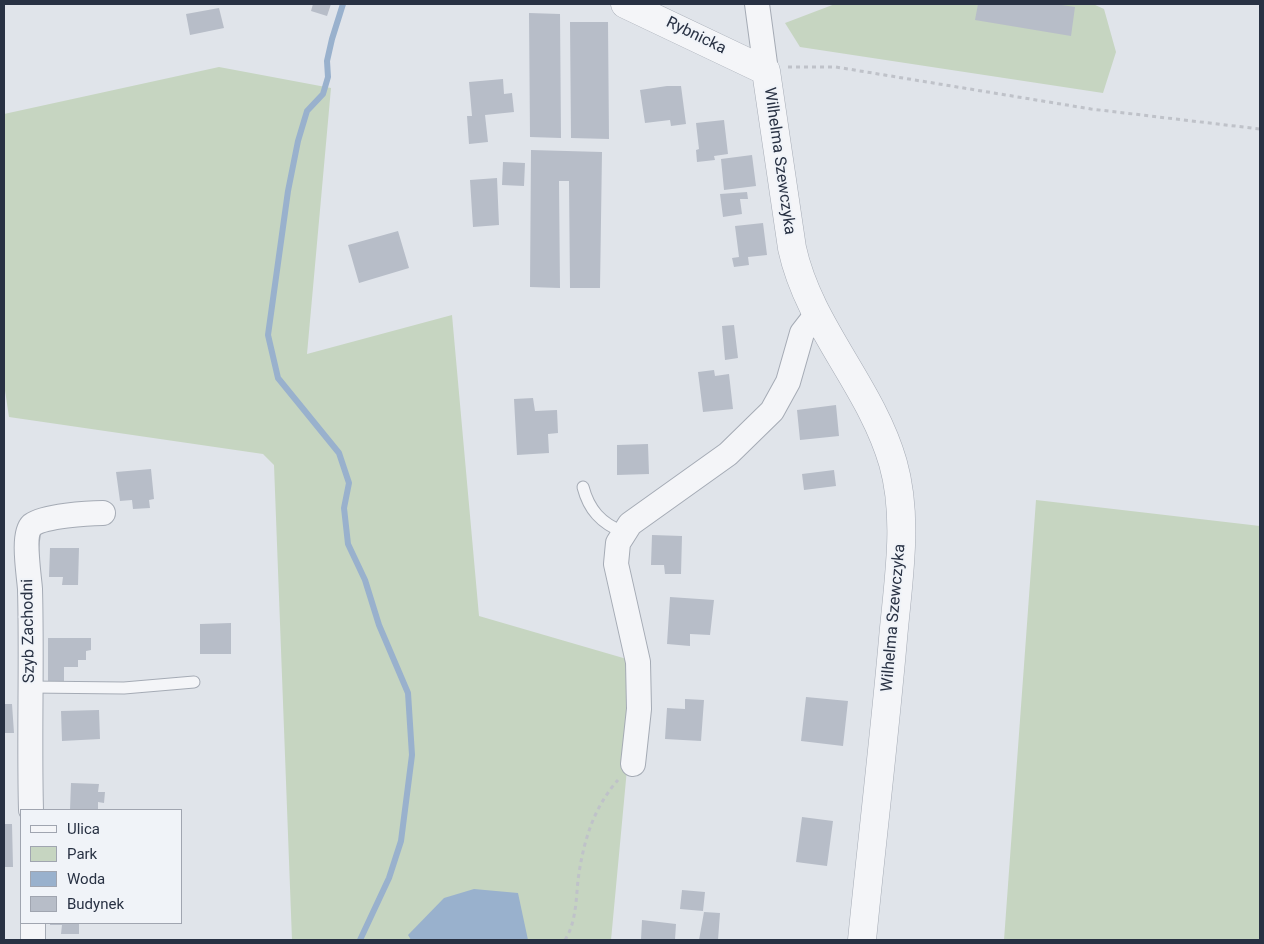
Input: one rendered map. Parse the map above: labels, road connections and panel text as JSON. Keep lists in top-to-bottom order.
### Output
{
  "streets": {
    "street": ["Rybnicka", "Wilhelma Szewczyka", "Szyb Zachodni"]
  },
  "crossings": [
    ["Rybnicka", "Wilhelma Szewczyka"]
  ],
  "legend": [
    "Ulica",
    "Park",
    "Woda",
    "Budynek"
  ]
}
